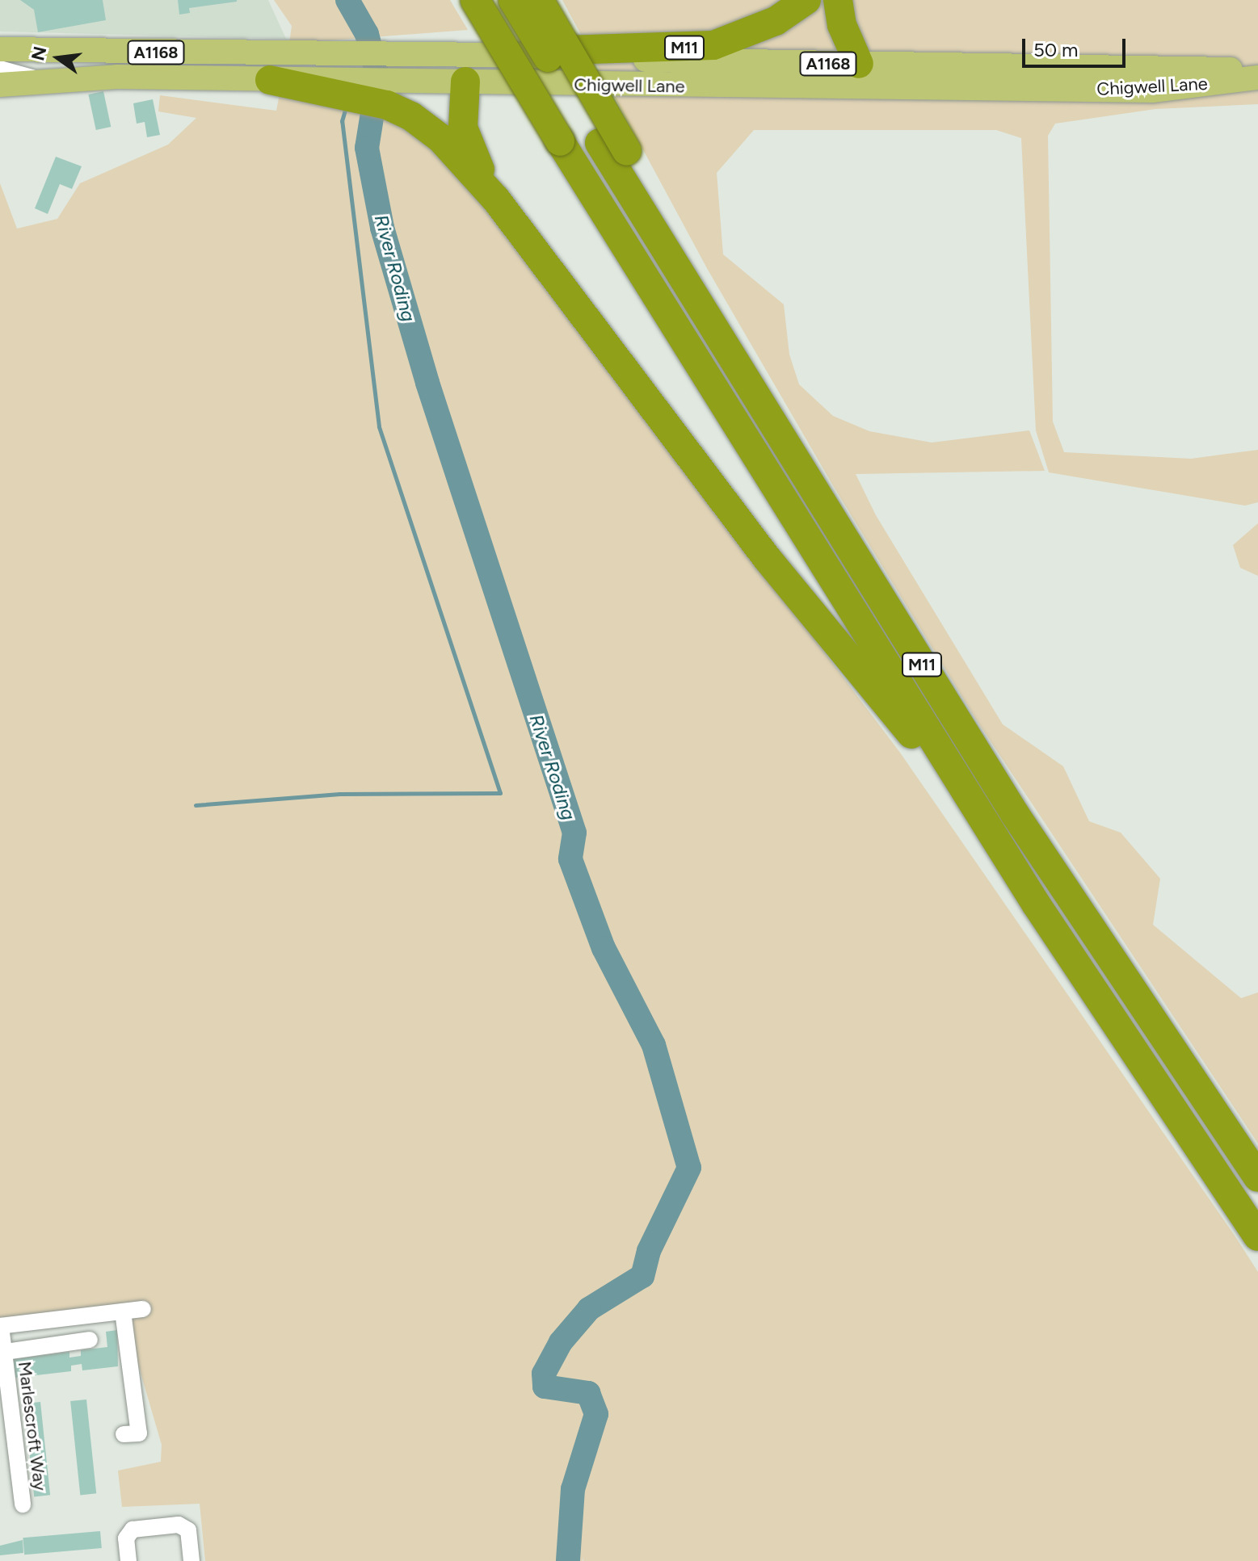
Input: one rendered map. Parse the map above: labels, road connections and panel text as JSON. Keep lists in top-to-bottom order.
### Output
{
  "streets": {
    "highway": ["M11"],
    "main road": ["A1168", "Chigwell Lane"],
    "street": ["Marlescroft Way"]
  },
  "crossings": [
    ["M11", "A1168"],
    ["M11", "Chigwell Lane"]
  ],
  "water": ["River Roding"],
  "scale_bar": "50 m",
  "north": "left"
}
